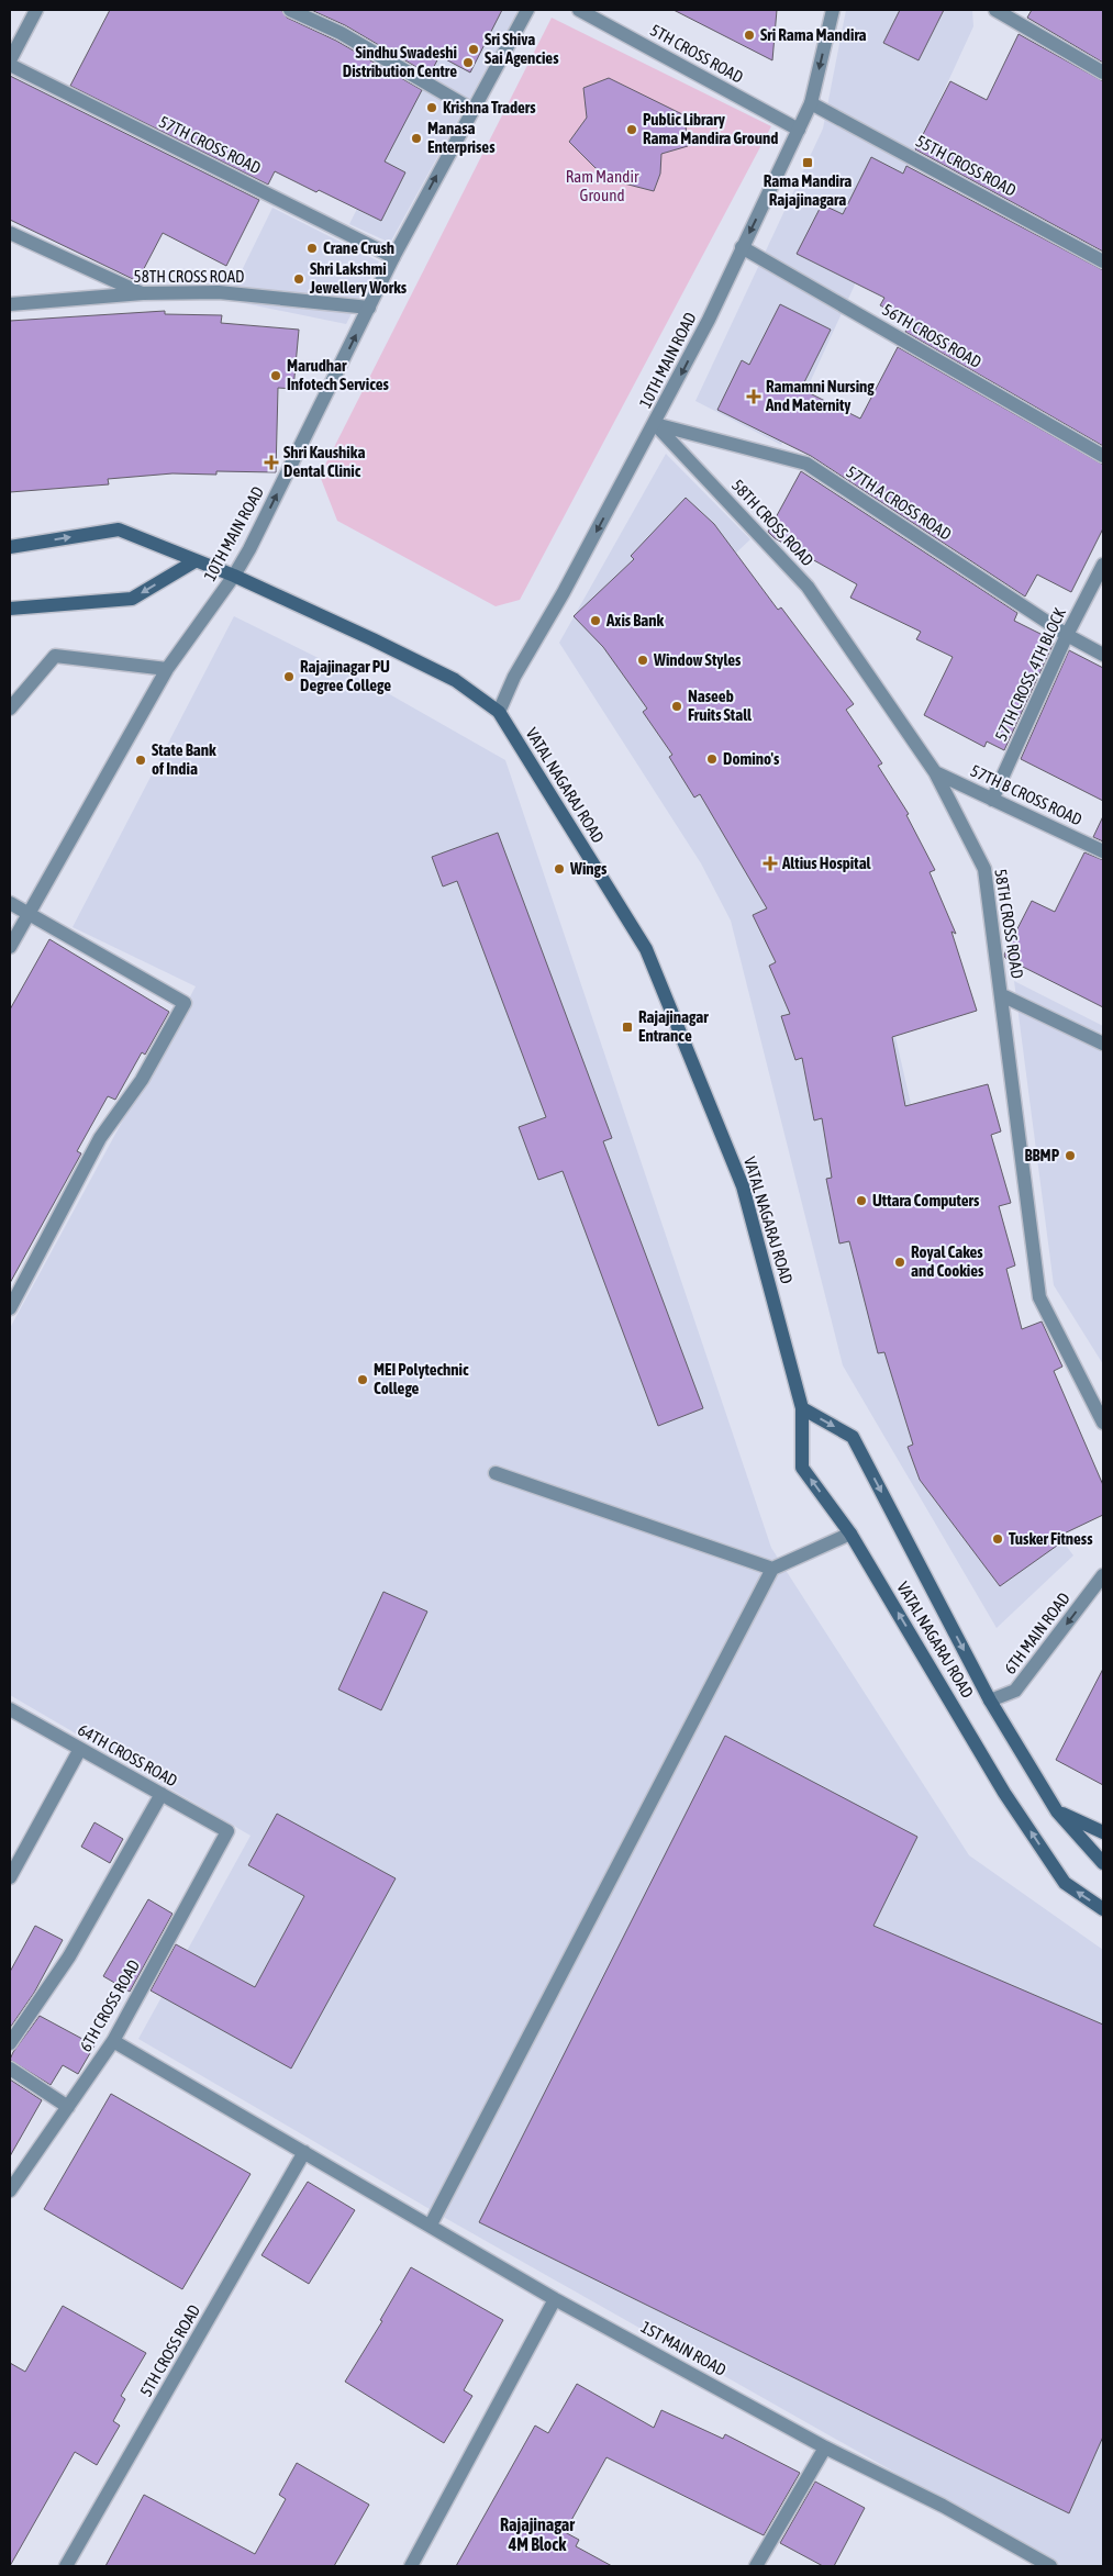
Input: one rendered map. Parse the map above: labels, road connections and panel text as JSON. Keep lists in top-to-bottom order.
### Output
{
  "streets": {
    "main road": ["VATAL NAGARAJ ROAD"],
    "street": [
      "5TH CROSS ROAD",
      "57TH CROSS ROAD",
      "55TH CROSS ROAD",
      "58TH CROSS ROAD",
      "56TH CROSS ROAD",
      "10TH MAIN ROAD",
      "57TH A CROSS ROAD",
      "57TH CROSS, 4TH BLOCK",
      "57TH B CROSS ROAD",
      "6TH MAIN ROAD",
      "64TH CROSS ROAD",
      "6TH CROSS ROAD",
      "1ST MAIN ROAD"
    ]
  },
  "crossings": [
    ["5TH CROSS ROAD", "10TH MAIN ROAD"],
    ["5TH CROSS ROAD", "1ST MAIN ROAD"],
    ["57TH CROSS ROAD", "10TH MAIN ROAD"],
    ["55TH CROSS ROAD", "10TH MAIN ROAD"],
    ["58TH CROSS ROAD", "10TH MAIN ROAD"],
    ["58TH CROSS ROAD", "57TH A CROSS ROAD"],
    ["58TH CROSS ROAD", "57TH B CROSS ROAD"],
    ["56TH CROSS ROAD", "10TH MAIN ROAD"],
    ["10TH MAIN ROAD", "57TH A CROSS ROAD"],
    ["10TH MAIN ROAD", "VATAL NAGARAJ ROAD"],
    ["57TH A CROSS ROAD", "57TH CROSS, 4TH BLOCK"],
    ["57TH CROSS, 4TH BLOCK", "57TH B CROSS ROAD"],
    ["VATAL NAGARAJ ROAD", "6TH MAIN ROAD"],
    ["64TH CROSS ROAD", "6TH CROSS ROAD"],
    ["6TH CROSS ROAD", "1ST MAIN ROAD"]
  ],
  "one_way": ["6TH MAIN ROAD"],
  "districts": ["Rajajinagar 4M Block"],
  "parks": ["Ram Mandir Ground"],
  "places": {
    "other": [
      "Sri Rama Mandira",
      "Sri Shiva Sai Agencies",
      "Sindhu Swadeshi Distribution Centre",
      "Krishna Traders",
      "Public Library Rama Mandira Ground",
      "Manasa Enterprises",
      "Crane Crush",
      "Shri Lakshmi Jewellery Works",
      "Marudhar Infotech Services",
      "Axis Bank",
      "Window Styles",
      "Rajajinagar PU Degree College",
      "Naseeb Fruits Stall",
      "Domino's",
      "State Bank of India",
      "Wings",
      "BBMP",
      "Uttara Computers",
      "Royal Cakes and Cookies",
      "MEI Polytechnic College",
      "Tusker Fitness"
    ],
    "transit": ["Rama Mandira Rajajinagara", "Rajajinagar Entrance"],
    "health": ["Ramamni Nursing And Maternity", "Shri Kaushika Dental Clinic", "Altius Hospital"]
  }
}
